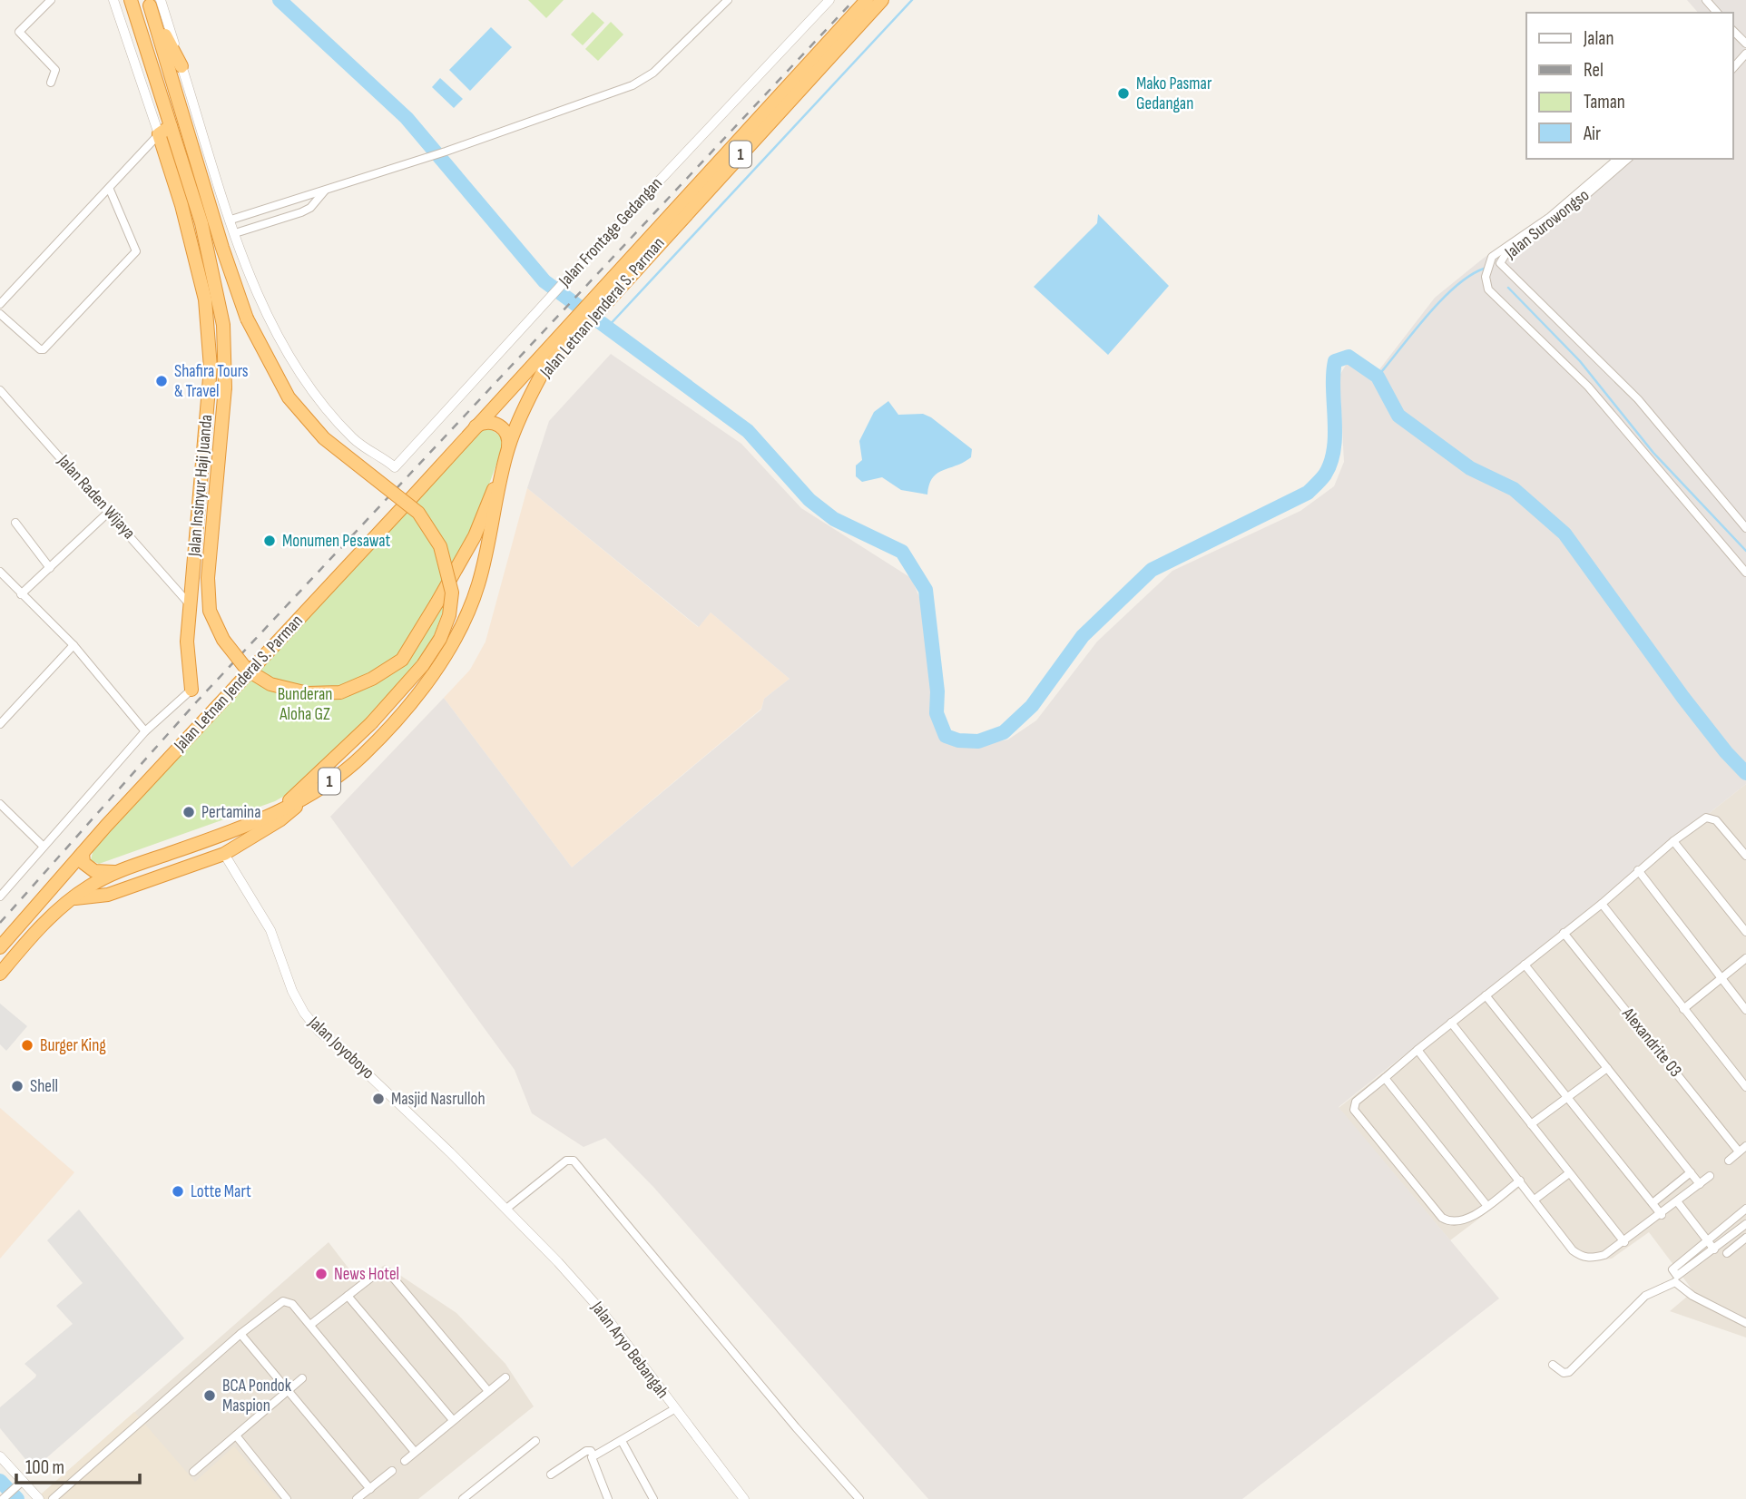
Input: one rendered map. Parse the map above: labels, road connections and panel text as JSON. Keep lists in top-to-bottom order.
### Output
{
  "streets": {
    "highway": ["1", "Jalan Letnan Jenderal S. Parman", "Jalan Insinyur Haji Juanda"],
    "street": [
      "Jalan Surowongso",
      "Jalan Frontage Gedangan",
      "Jalan Raden Wijaya",
      "Alexandrite 03",
      "Jalan Joyoboyo",
      "Jalan Aryo Bebangah"
    ]
  },
  "crossings": [
    ["Jalan Insinyur Haji Juanda", "Jalan Raden Wijaya"],
    ["Jalan Joyoboyo", "Jalan Aryo Bebangah"]
  ],
  "parks": ["Bunderan Aloha GZ"],
  "places": [
    "Mako Pasmar Gedangan",
    "Shafira Tours & Travel",
    "Monumen Pesawat",
    "Pertamina",
    "Burger King",
    "Shell",
    "Masjid Nasrulloh",
    "Lotte Mart",
    "News Hotel",
    "BCA Pondok Maspion"
  ],
  "legend": [
    "Jalan",
    "Rel",
    "Taman",
    "Air"
  ],
  "scale_bar": "100 m"
}
